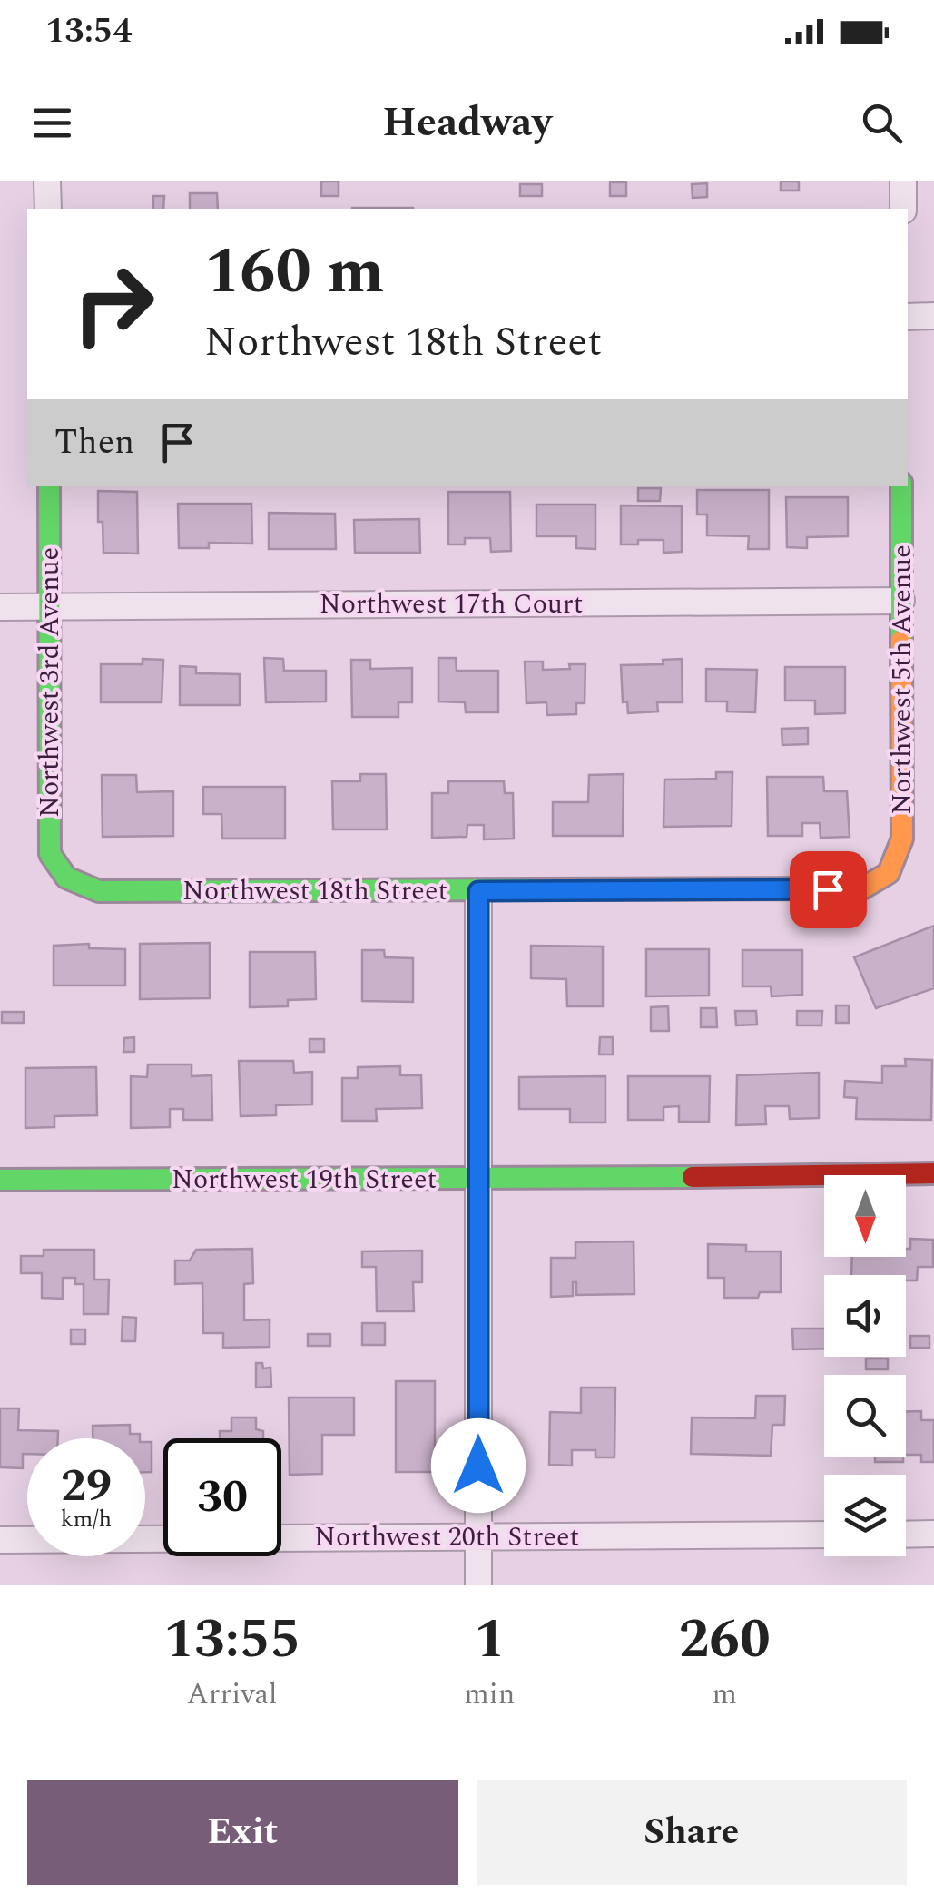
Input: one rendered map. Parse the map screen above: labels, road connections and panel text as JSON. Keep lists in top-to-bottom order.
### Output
{
  "streets": {
    "street": [
      "Northwest 17th Court",
      "Northwest 5th Avenue",
      "Northwest 3rd Avenue",
      "Northwest 18th Street",
      "Northwest 19th Street",
      "Northwest 20th Street"
    ]
  },
  "crossings": [
    ["Northwest 17th Court", "Northwest 5th Avenue"],
    ["Northwest 17th Court", "Northwest 3rd Avenue"],
    ["Northwest 5th Avenue", "Northwest 18th Street"],
    ["Northwest 3rd Avenue", "Northwest 18th Street"]
  ],
  "north": "bottom",
  "page": {
    "status": "13:54",
    "header": "Headway",
    "turn": ["160 m", "Northwest 18th Street"],
    "then": "Then",
    "speed": "29 km/h",
    "limit": "30",
    "eta": [
      "13:55",
      "Arrival",
      "1",
      "min",
      "260",
      "m"
    ],
    "buttons": ["Exit", "Share"]
  }
}
